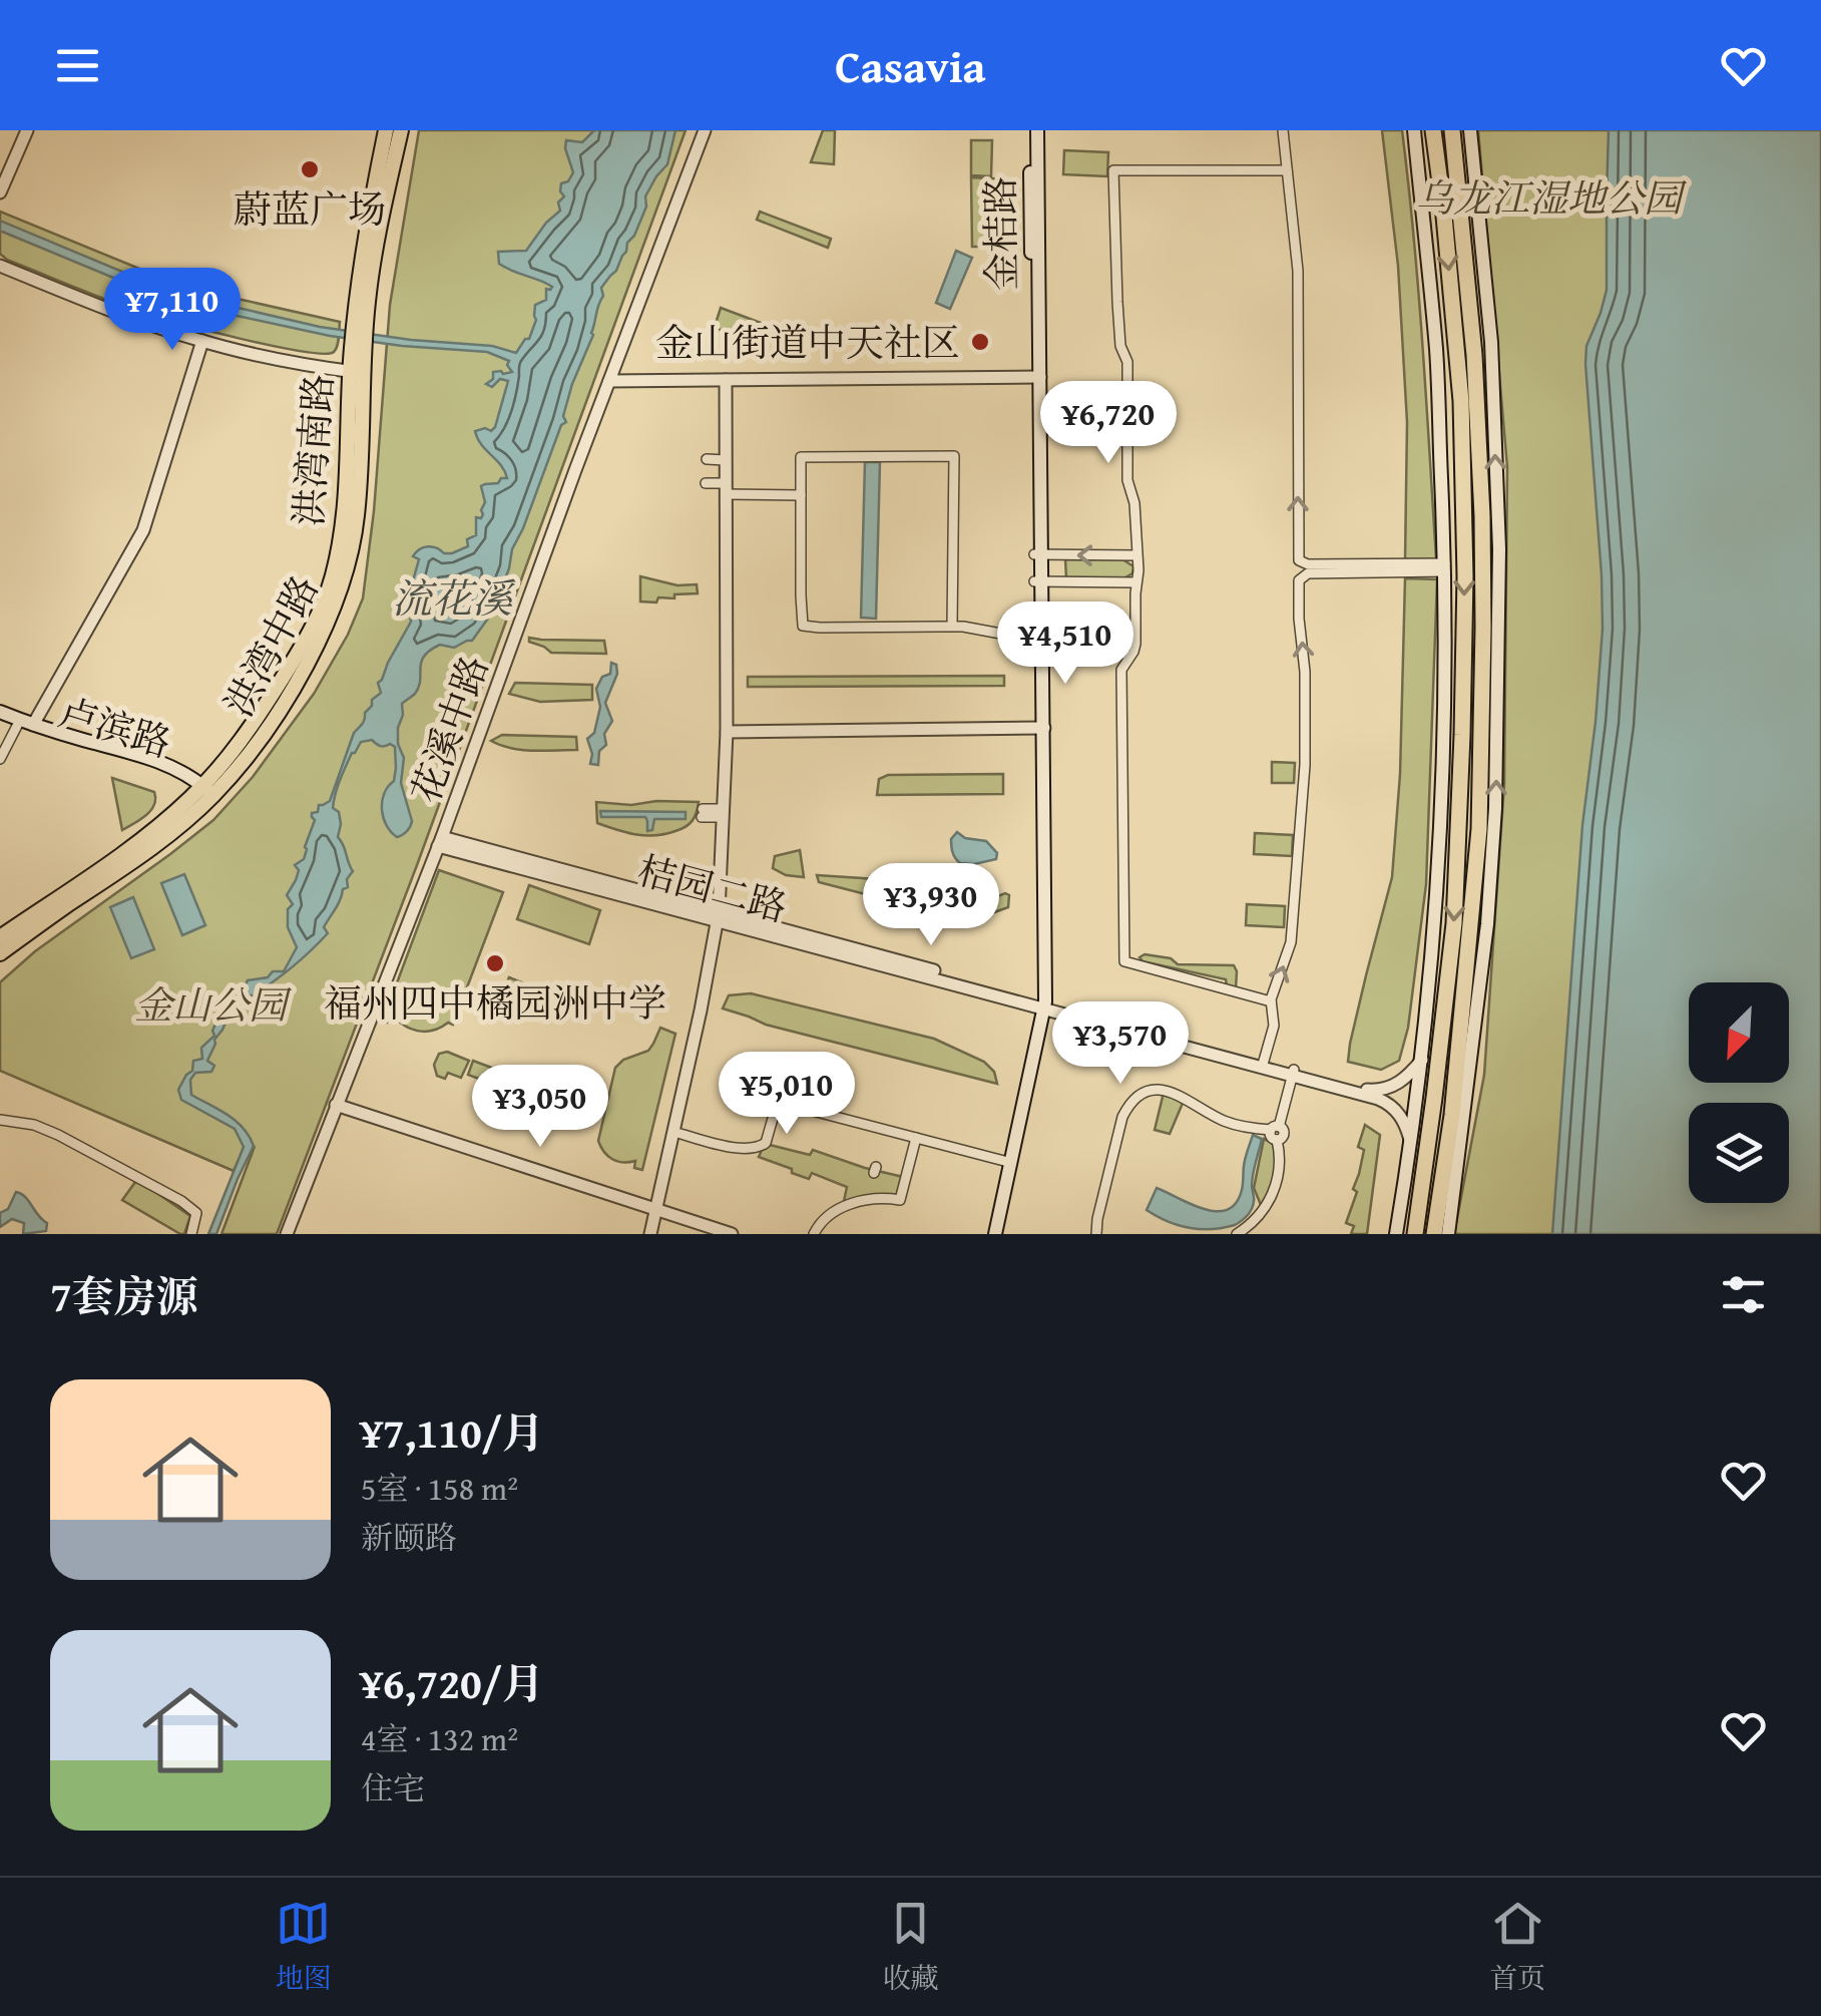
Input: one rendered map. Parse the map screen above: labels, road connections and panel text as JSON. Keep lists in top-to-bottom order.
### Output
{
  "streets": {
    "main road": ["金桔路", "洪湾南路", "卢滨路"],
    "street": ["花溪中路", "桔园二路"]
  },
  "crossings": [
    ["金桔路", "桔园二路"],
    ["洪湾南路", "卢滨路"],
    ["花溪中路", "桔园二路"]
  ],
  "water": ["流花溪"],
  "parks": ["乌龙江湿地公园", "金山公园"],
  "places": ["蔚蓝广场", "金山街道中天社区", "福州四中橘园洲中学"],
  "north": "bottom left",
  "page": {
    "header": "Casavia",
    "price": [
      "¥7,110",
      "¥6,720",
      "¥4,510",
      "¥3,930",
      "¥3,570",
      "¥5,010",
      "¥3,050"
    ],
    "heading": "7套房源",
    "list": [
      {
        "name": "¥7,110/月",
        "note": "5室 · 158 m² · 新颐路"
      },
      {
        "name": "¥6,720/月",
        "note": "4室 · 132 m² · 住宅"
      }
    ],
    "tabs": ["地图", "收藏", "首页"]
  }
}
